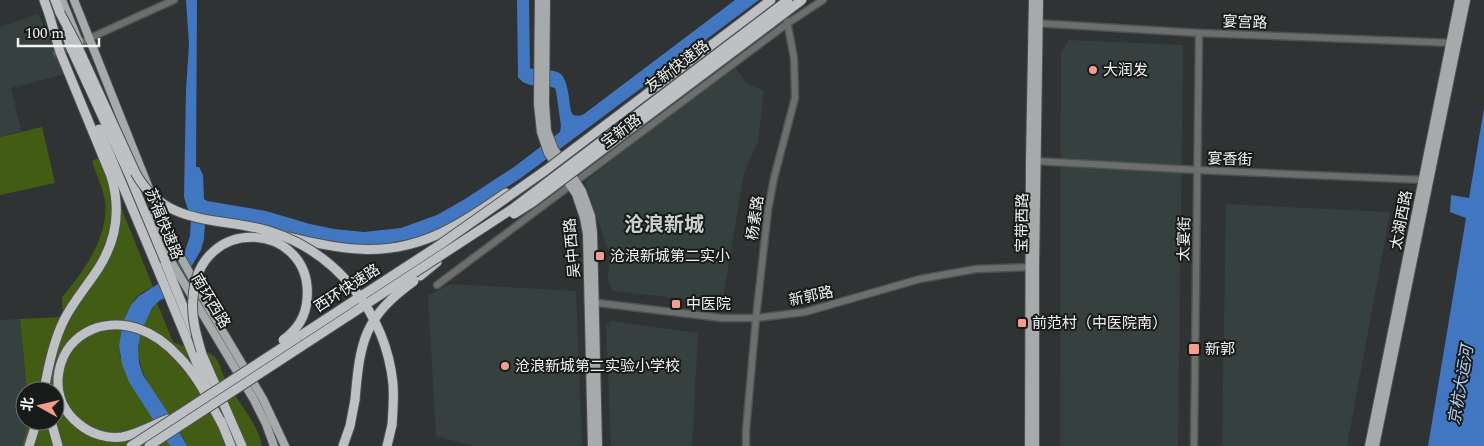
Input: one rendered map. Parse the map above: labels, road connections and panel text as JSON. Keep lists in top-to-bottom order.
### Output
{
  "streets": {
    "highway": ["友新快速路", "苏福快速路", "西环快速路"],
    "main road": [
      "太湖西路",
      "宝带西路",
      "吴中西路",
      "南环西路"
    ],
    "street": [
      "宴宫路",
      "宝新路",
      "宴香街",
      "杨素路",
      "太宴街",
      "新郭路"
    ]
  },
  "crossings": [
    ["宴宫路", "太湖西路"],
    ["宴宫路", "宝带西路"],
    ["宴宫路", "太宴街"],
    ["友新快速路", "西环快速路"],
    ["宝新路", "杨素路"],
    ["宝新路", "吴中西路"],
    ["宴香街", "太湖西路"],
    ["宴香街", "宝带西路"],
    ["宴香街", "太宴街"],
    ["杨素路", "新郭路"],
    ["宝带西路", "新郭路"],
    ["吴中西路", "新郭路"]
  ],
  "districts": ["沧浪新城"],
  "water": ["京杭大运河"],
  "places": {
    "other": ["大润发", "沧浪新城第二实验小学校"],
    "transit": [
      "沧浪新城第二实小",
      "中医院",
      "前范村（中医院南）",
      "新郭"
    ]
  },
  "scale_bar": "100 m",
  "north": "left"
}
